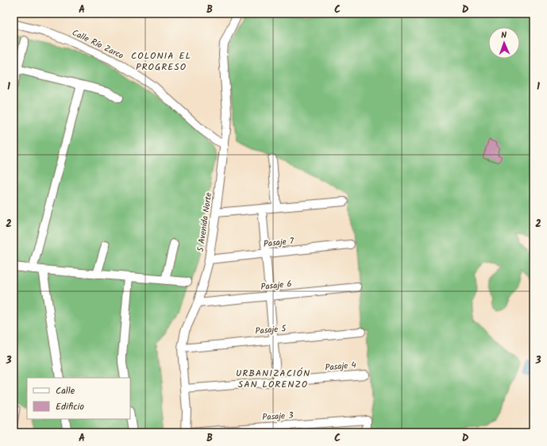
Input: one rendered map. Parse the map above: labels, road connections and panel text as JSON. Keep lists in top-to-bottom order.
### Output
{
  "streets": {
    "street": [
      "Calle Río Zarco",
      "5 Avenida Norte",
      "Pasaje 7",
      "Pasaje 6",
      "Pasaje 5",
      "Pasaje 4",
      "Pasaje 3"
    ]
  },
  "crossings": [
    ["Calle Río Zarco", "5 Avenida Norte"],
    ["5 Avenida Norte", "Pasaje 7"],
    ["5 Avenida Norte", "Pasaje 6"],
    ["5 Avenida Norte", "Pasaje 5"],
    ["5 Avenida Norte", "Pasaje 4"]
  ],
  "districts": ["COLONIA EL PROGRESO", "URBANIZACIÓN SAN LORENZO"],
  "legend": ["Calle", "Edificio"],
  "north": "top",
  "grid": {
    "columns": [
      "A",
      "B",
      "C",
      "D"
    ],
    "rows": ["1", "2", "3"]
  }
}
